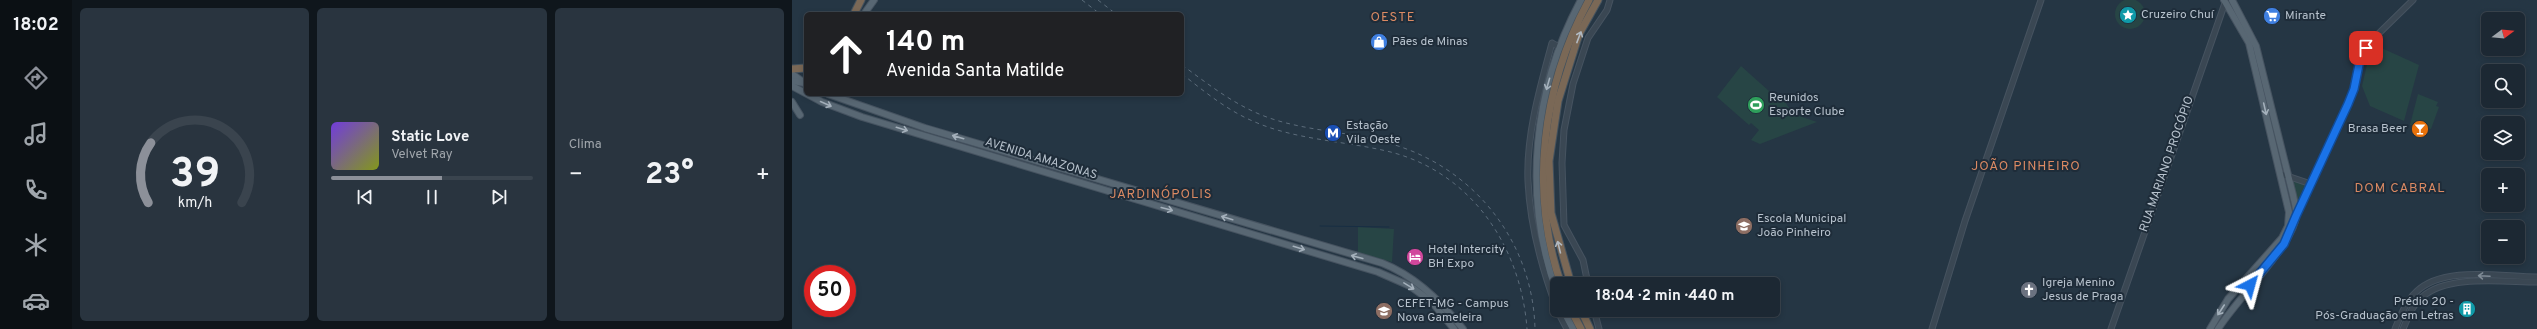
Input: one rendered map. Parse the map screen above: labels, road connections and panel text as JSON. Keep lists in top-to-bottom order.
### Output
{
  "streets": {
    "main road": ["AVENIDA AMAZONAS"],
    "street": ["RUA MARIANO PROCÓPIO"]
  },
  "districts": [
    "OESTE",
    "JOÃO PINHEIRO",
    "DOM CABRAL",
    "JARDINÓPOLIS"
  ],
  "places": {
    "place": ["Cruzeiro Chuí"],
    "supermarket": ["Mirante"],
    "shop": ["Pães de Minas"],
    "sports": ["Reunidos Esporte Clube"],
    "bar": ["Brasa Beer"],
    "metro station": ["Estação Vila Oeste"],
    "school or university": ["Escola Municipal João Pinheiro", "CEFET-MG - Campus Nova Gameleira"],
    "hotel": ["Hotel Intercity BH Expo"],
    "church": ["Igreja Menino Jesus de Praga"],
    "building": ["Prédio 20 - Pós-Graduação em Letras"]
  },
  "north": "right",
  "page": {
    "tabs": "18:02",
    "tile": "Clima",
    "map_buttons": ["+", "−"],
    "turn": ["140 m", "Avenida Santa Matilde"],
    "song": ["Static Love", "Velvet Ray"],
    "heat": ["−", "23°", "+"],
    "limit": "50",
    "trip": "18:04 · 2 min · 440 m",
    "gauge": ["39", "km/h"]
  }
}
